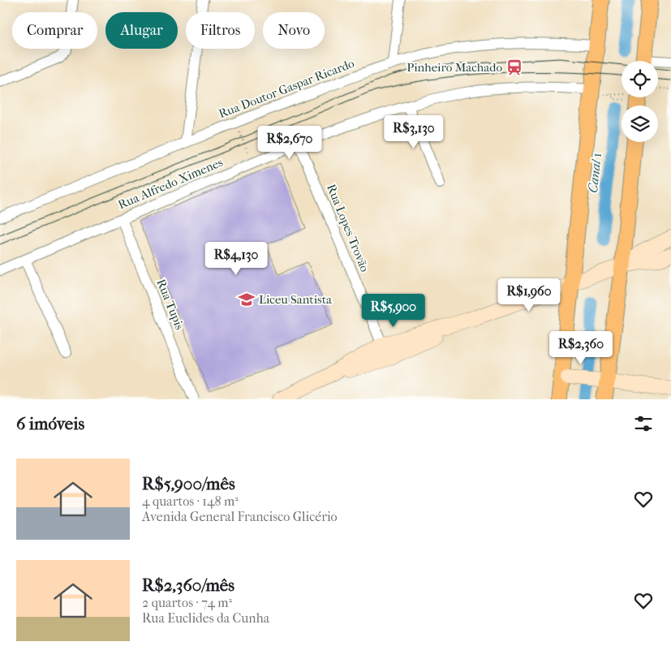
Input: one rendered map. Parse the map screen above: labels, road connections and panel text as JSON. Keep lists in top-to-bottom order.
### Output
{
  "streets": {
    "street": [
      "Rua Doutor Gaspar Ricardo",
      "Rua Alfredo Ximenes",
      "Rua Lopes Trovão",
      "Rua Tupis"
    ]
  },
  "crossings": [
    ["Rua Alfredo Ximenes", "Rua Lopes Trovão"],
    ["Rua Alfredo Ximenes", "Rua Tupis"]
  ],
  "water": ["Canal 1"],
  "places": {
    "station": ["Pinheiro Machado"],
    "school or university": ["Liceu Santista"]
  },
  "page": {
    "chip": [
      "Comprar",
      "Alugar",
      "Filtros",
      "Novo"
    ],
    "price": [
      "R$3,130",
      "R$2,670",
      "R$4,130",
      "R$1,960",
      "R$5,900",
      "R$2,360"
    ],
    "heading": "6 imóveis",
    "list": [
      {
        "name": "R$5,900/mês",
        "note": "4 quartos · 148 m² · Avenida General Francisco Glicério"
      },
      {
        "name": "R$2,360/mês",
        "note": "2 quartos · 74 m² · Rua Euclides da Cunha"
      }
    ]
  }
}
